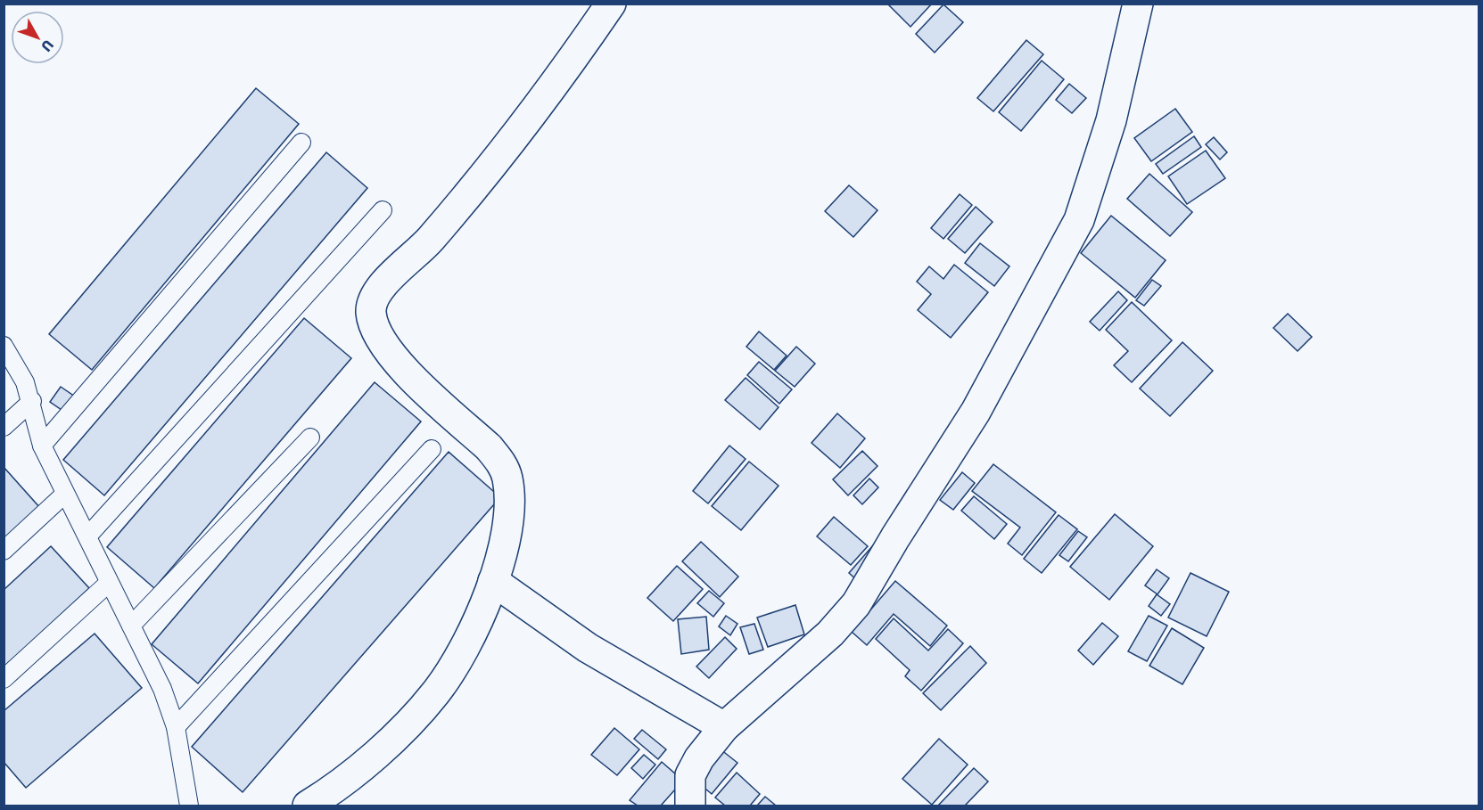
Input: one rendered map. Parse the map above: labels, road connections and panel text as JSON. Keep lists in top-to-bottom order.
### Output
{
  "north": "bottom right"
}
